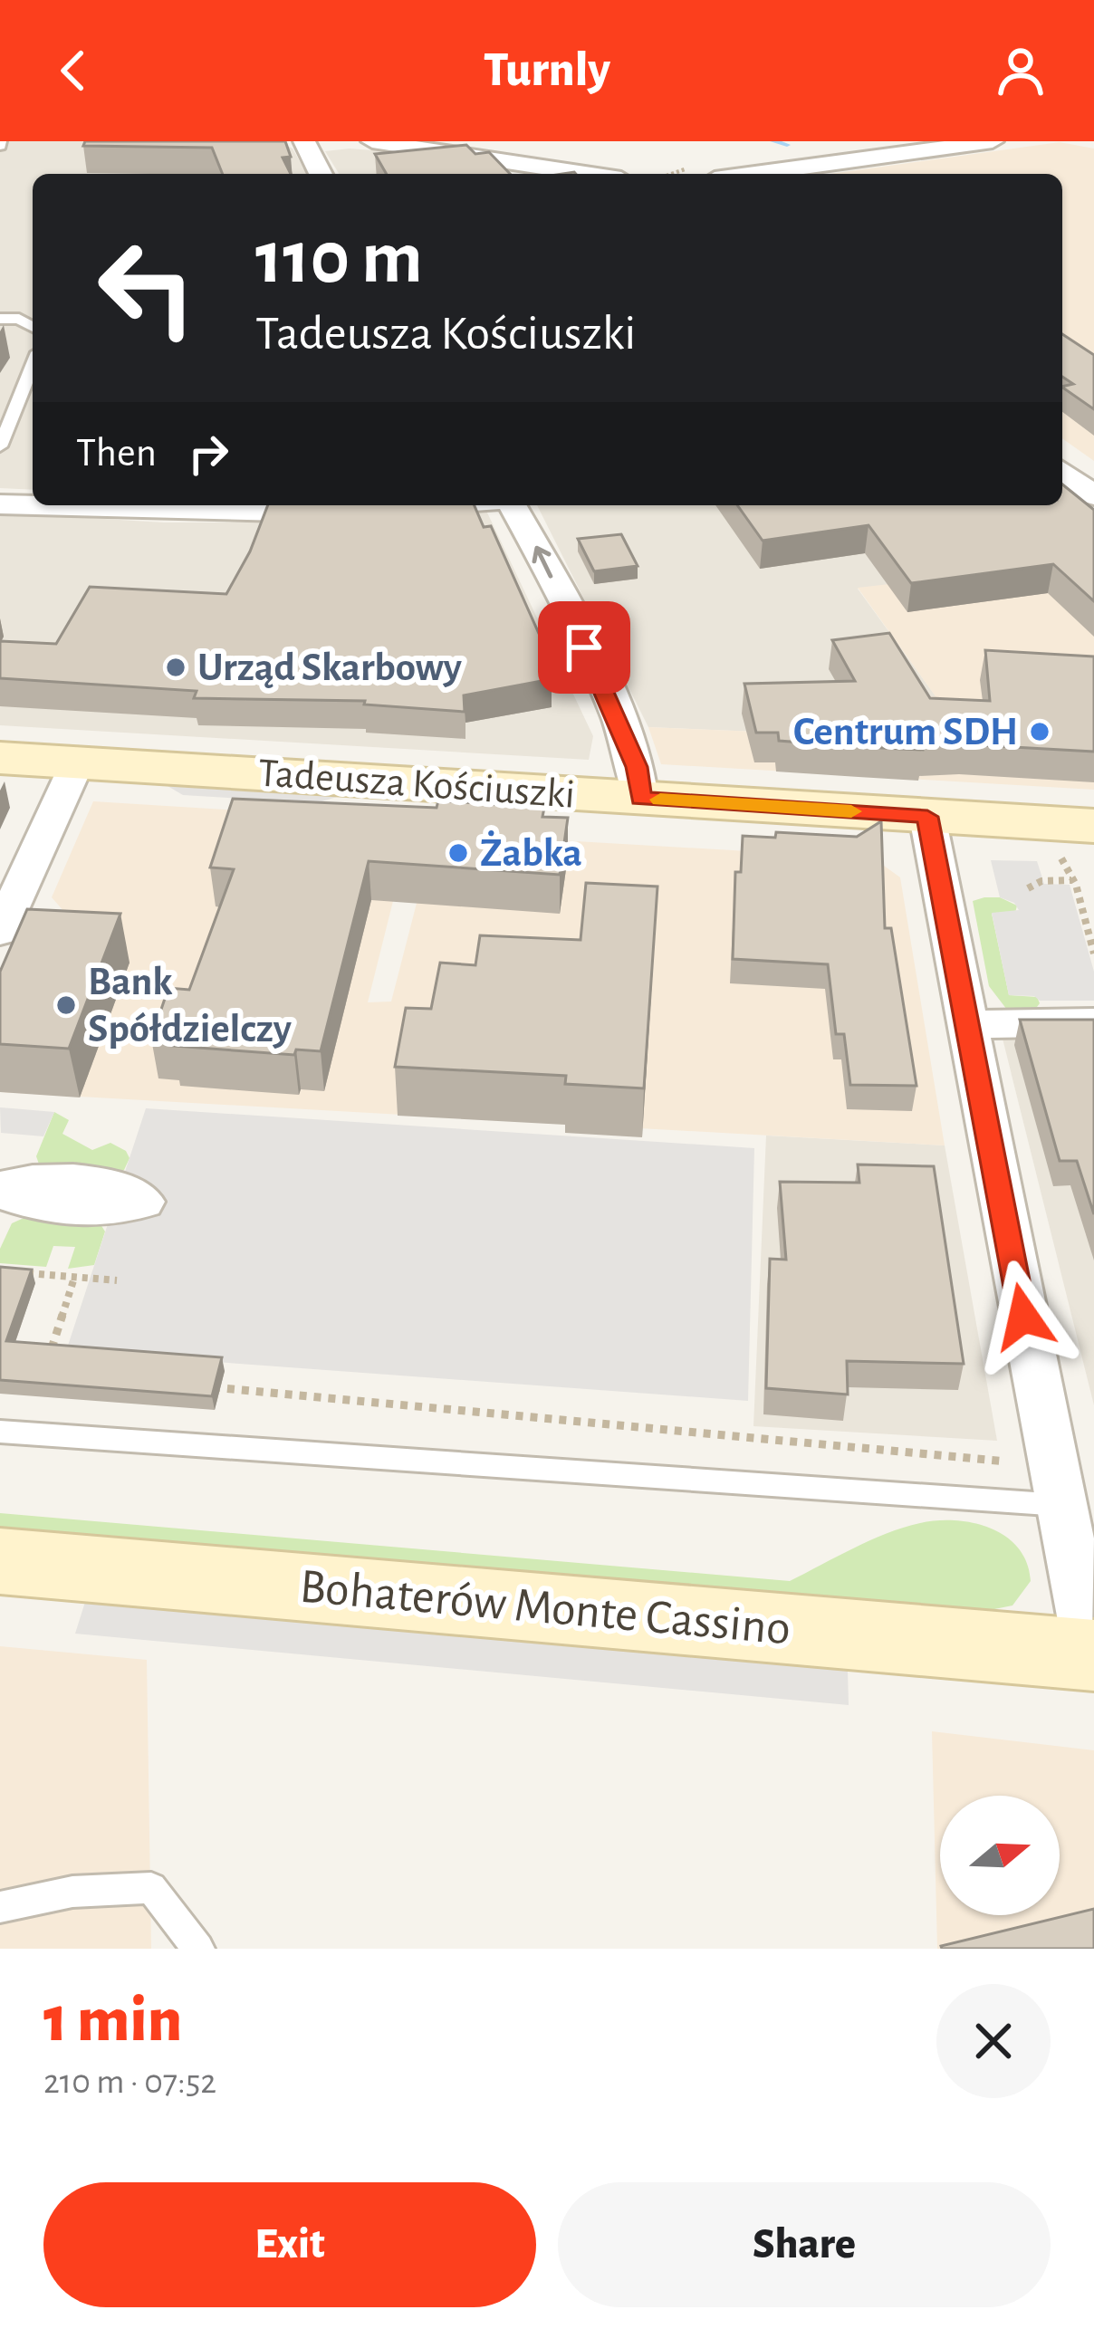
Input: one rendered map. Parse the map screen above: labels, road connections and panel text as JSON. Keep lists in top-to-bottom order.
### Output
{
  "streets": {
    "street": ["Tadeusza Kościuszki", "Bohaterów Monte Cassino"]
  },
  "places": [
    "Urząd Skarbowy",
    "Centrum SDH",
    "Żabka",
    "Bank Spółdzielczy"
  ],
  "north": "right",
  "page": {
    "header": "Turnly",
    "turn": ["110 m", "Tadeusza Kościuszki"],
    "then": "Then",
    "heading": ["1 min", "210 m · 07:52"],
    "buttons": ["Exit", "Share"]
  }
}
